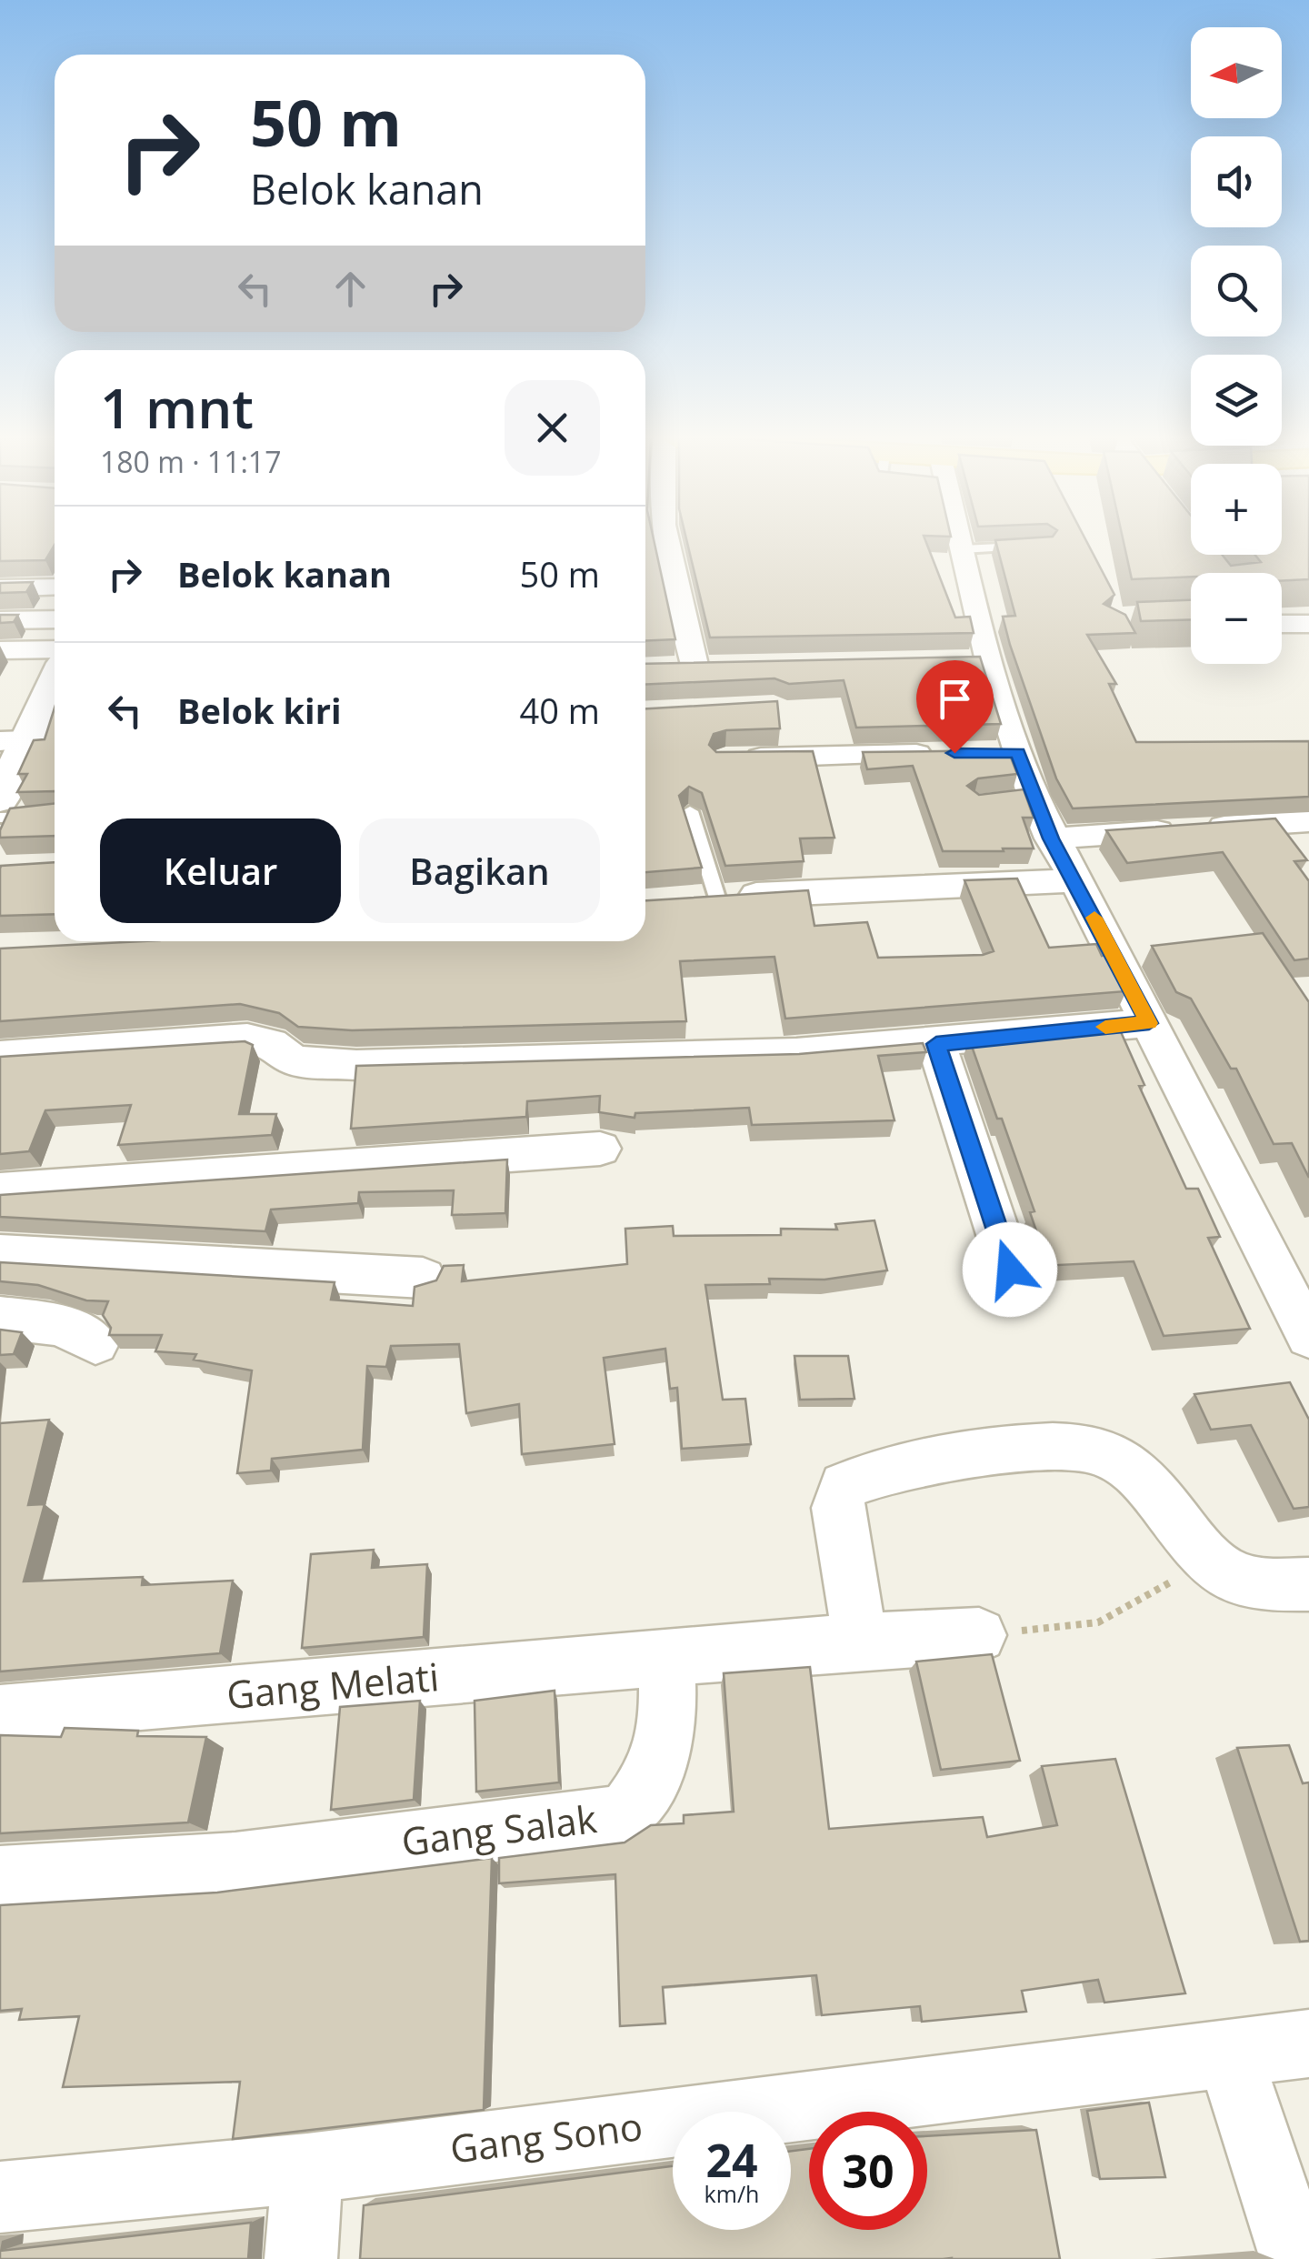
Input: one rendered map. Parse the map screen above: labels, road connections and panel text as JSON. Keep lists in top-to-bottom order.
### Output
{
  "streets": {
    "street": ["Gang Melati", "Gang Salak", "Gang Sono"]
  },
  "crossings": [
    ["Gang Melati", "Gang Salak"]
  ],
  "north": "left",
  "page": {
    "map_buttons": ["+", "−"],
    "turn": ["50 m", "Belok kanan"],
    "heading": ["1 mnt", "180 m · 11:17"],
    "list": [
      {
        "name": "Belok kanan",
        "value": "50 m"
      },
      {
        "name": "Belok kiri",
        "value": "40 m"
      }
    ],
    "buttons": ["Keluar", "Bagikan"],
    "speed": "24 km/h",
    "limit": "30"
  }
}
